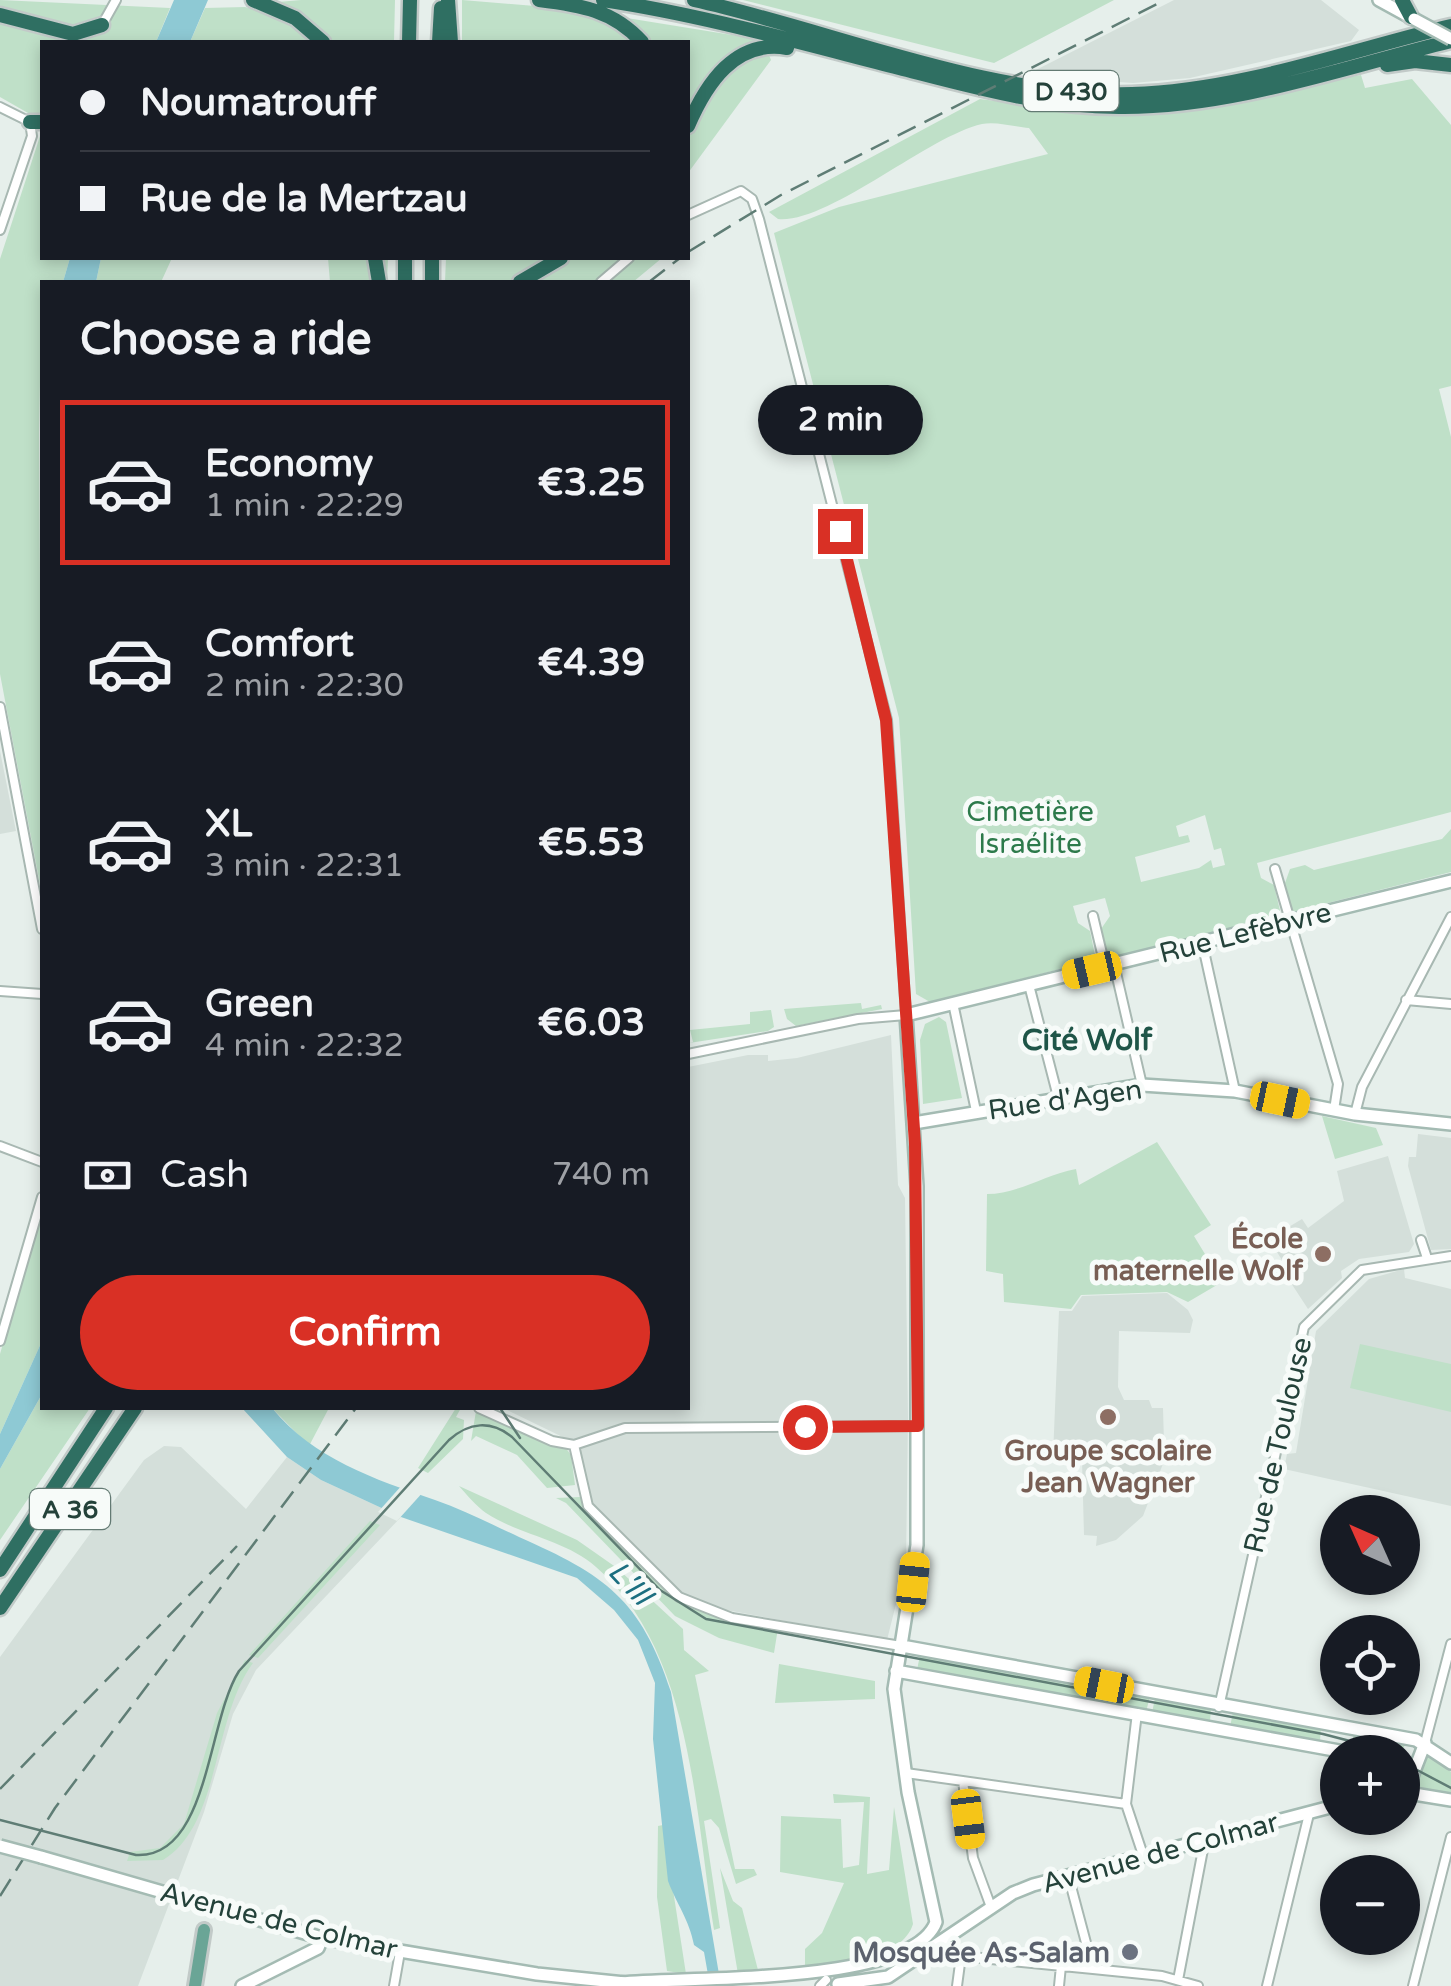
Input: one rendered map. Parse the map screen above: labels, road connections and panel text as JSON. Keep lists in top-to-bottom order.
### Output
{
  "streets": {
    "highway": ["D 430", "A 36"],
    "main road": ["Rue Lefèbvre", "Rue d'Agen", "Avenue de Colmar"],
    "street": ["Rue de Toulouse"]
  },
  "districts": ["Cité Wolf"],
  "water": ["L'Ill"],
  "parks": ["Cimetière Israélite"],
  "places": ["École maternelle Wolf", "Groupe scolaire Jean Wagner", "Mosquée As-Salam"],
  "north": "top left",
  "page": {
    "banner": ["Noumatrouff", "Rue de la Mertzau"],
    "heading": "Choose a ride",
    "bubble": "2 min",
    "list": [
      {
        "name": "Economy",
        "note": "1 min · 22:29",
        "value": "€3.25"
      },
      {
        "name": "Comfort",
        "note": "2 min · 22:30",
        "value": "€4.39"
      },
      {
        "name": "XL",
        "note": "3 min · 22:31",
        "value": "€5.53"
      },
      {
        "name": "Green",
        "note": "4 min · 22:32",
        "value": "€6.03"
      }
    ],
    "pay": ["Cash", "740 m"],
    "buttons": "Confirm",
    "map_buttons": ["+", "−"]
  }
}
